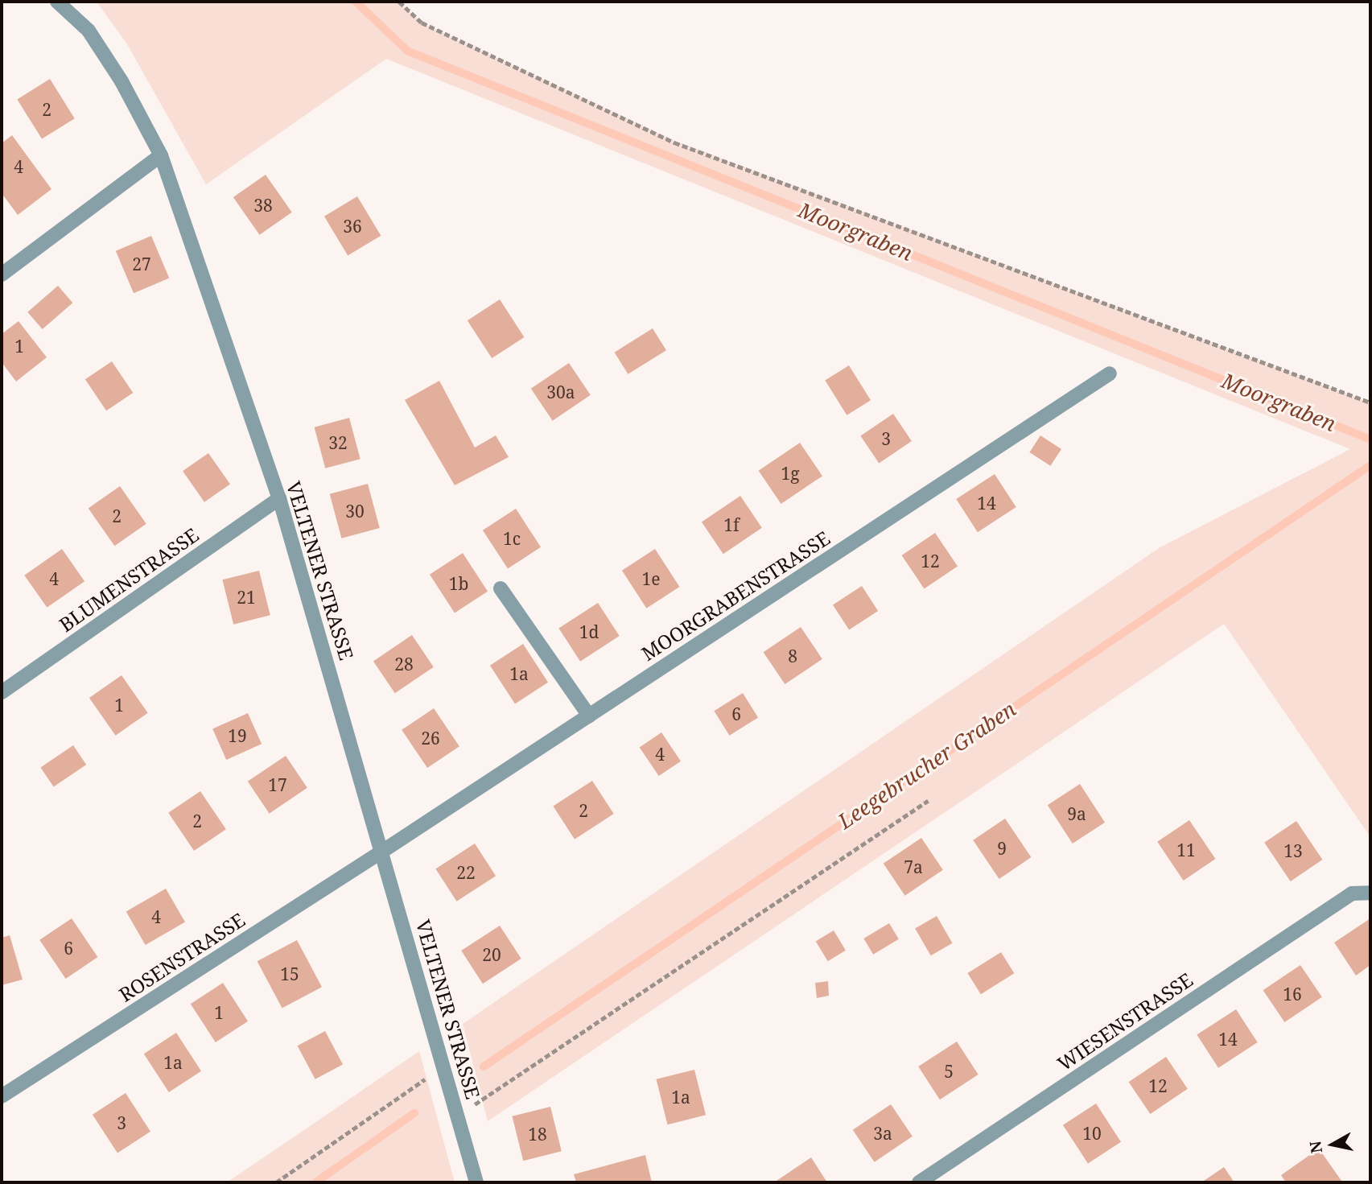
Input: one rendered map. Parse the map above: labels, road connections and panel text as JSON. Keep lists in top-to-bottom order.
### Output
{
  "streets": {
    "street": [
      "VELTENER STRASSE",
      "BLUMENSTRASSE",
      "MOORGRABENSTRASSE",
      "ROSENSTRASSE",
      "WIESENSTRASSE"
    ]
  },
  "crossings": [
    ["VELTENER STRASSE", "BLUMENSTRASSE"],
    ["VELTENER STRASSE", "MOORGRABENSTRASSE"],
    ["VELTENER STRASSE", "ROSENSTRASSE"],
    ["MOORGRABENSTRASSE", "ROSENSTRASSE"]
  ],
  "water": ["Moorgraben", "Leegebrucher Graben"],
  "house_numbers": [
    "2",
    "4",
    "38",
    "36",
    "27",
    "1",
    "30a",
    "3",
    "32",
    "1g",
    "14",
    "30",
    "2",
    "1f",
    "1c",
    "12",
    "4",
    "1e",
    "1b",
    "21",
    "1d",
    "8",
    "28",
    "1a",
    "1",
    "6",
    "19",
    "26",
    "4",
    "17",
    "2",
    "9a",
    "2",
    "9",
    "11",
    "13",
    "7a",
    "22",
    "4",
    "6",
    "20",
    "15",
    "16",
    "1",
    "14",
    "1a",
    "5",
    "12",
    "1a",
    "3",
    "3a",
    "10",
    "18"
  ],
  "north": "left"
}
